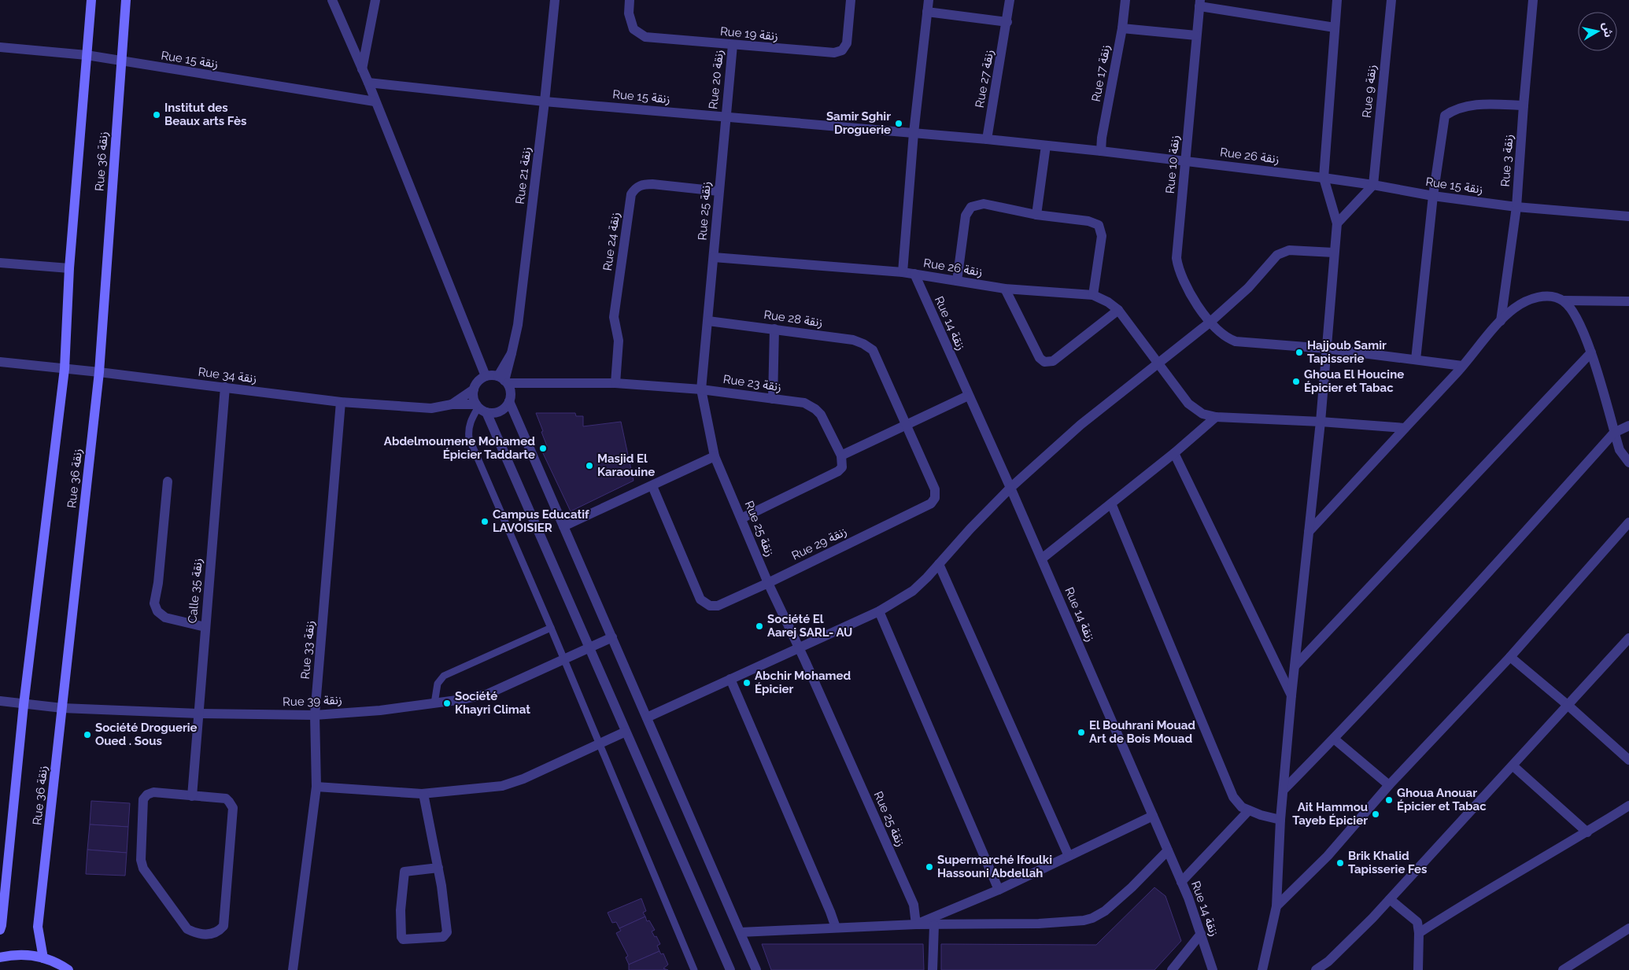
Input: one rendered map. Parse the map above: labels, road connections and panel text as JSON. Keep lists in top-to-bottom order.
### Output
{
  "streets": {
    "street": [
      "Rue 19 زنقة",
      "Rue 15 زنقة",
      "Rue 17 زنقة",
      "Rue 27 زنقة",
      "Rue 20 زنقة",
      "Rue 9 زنقة",
      "Rue 26 زنقة",
      "Rue 3 زنقة",
      "Rue 36 زنقة",
      "Rue 10 زنقة",
      "Rue 21 زنقة",
      "Rue 25 زنقة",
      "Rue 24 زنقة",
      "Rue 28 زنقة",
      "Rue 14 زنقة",
      "Rue 34 زنقة",
      "Rue 23 زنقة",
      "Rue 29 زنقة",
      "Calle 35 زنقة",
      "Rue 33 زنقة",
      "Rue 39 زنقة"
    ]
  },
  "crossings": [
    ["Rue 19 زنقة", "Rue 20 زنقة"],
    ["Rue 15 زنقة", "Rue 20 زنقة"],
    ["Rue 15 زنقة", "Rue 9 زنقة"],
    ["Rue 15 زنقة", "Rue 26 زنقة"],
    ["Rue 15 زنقة", "Rue 3 زنقة"],
    ["Rue 15 زنقة", "Rue 36 زنقة"],
    ["Rue 15 زنقة", "Rue 21 زنقة"],
    ["Rue 15 زنقة", "Rue 25 زنقة"],
    ["Rue 17 زنقة", "Rue 26 زنقة"],
    ["Rue 27 زنقة", "Rue 26 زنقة"],
    ["Rue 20 زنقة", "Rue 25 زنقة"],
    ["Rue 26 زنقة", "Rue 10 زنقة"],
    ["Rue 26 زنقة", "Rue 25 زنقة"],
    ["Rue 26 زنقة", "Rue 14 زنقة"],
    ["Rue 36 زنقة", "Rue 34 زنقة"],
    ["Rue 36 زنقة", "Rue 39 زنقة"],
    ["Rue 21 زنقة", "Rue 23 زنقة"],
    ["Rue 25 زنقة", "Rue 24 زنقة"],
    ["Rue 25 زنقة", "Rue 28 زنقة"],
    ["Rue 25 زنقة", "Rue 23 زنقة"],
    ["Rue 25 زنقة", "Rue 29 زنقة"],
    ["Rue 24 زنقة", "Rue 23 زنقة"],
    ["Rue 28 زنقة", "Rue 29 زنقة"],
    ["Rue 34 زنقة", "Calle 35 زنقة"],
    ["Rue 34 زنقة", "Rue 33 زنقة"],
    ["Calle 35 زنقة", "Rue 39 زنقة"],
    ["Rue 33 زنقة", "Rue 39 زنقة"]
  ],
  "places": [
    "Institut des Beaux arts Fès",
    "Samir Sghir Droguerie",
    "Hajjoub Samir Tapisserie",
    "Ghoua El Houcine Épicier et Tabac",
    "Abdelmoumene Mohamed Épicier Taddarte",
    "Masjid El Karaouine",
    "Campus Educatif LAVOISIER",
    "Société El Aarej SARL- AU",
    "Abchir Mohamed Épicier",
    "Société Khayri Climat",
    "El Bouhrani Mouad Art de Bois Mouad",
    "Société Droguerie Oued . Sous",
    "Ghoua Anouar Épicier et Tabac",
    "Ait Hammou Tayeb Épicier",
    "Brik Khalid Tapisserie Fes",
    "Supermarché Ifoulki Hassouni Abdellah"
  ],
  "north": "right"
}
